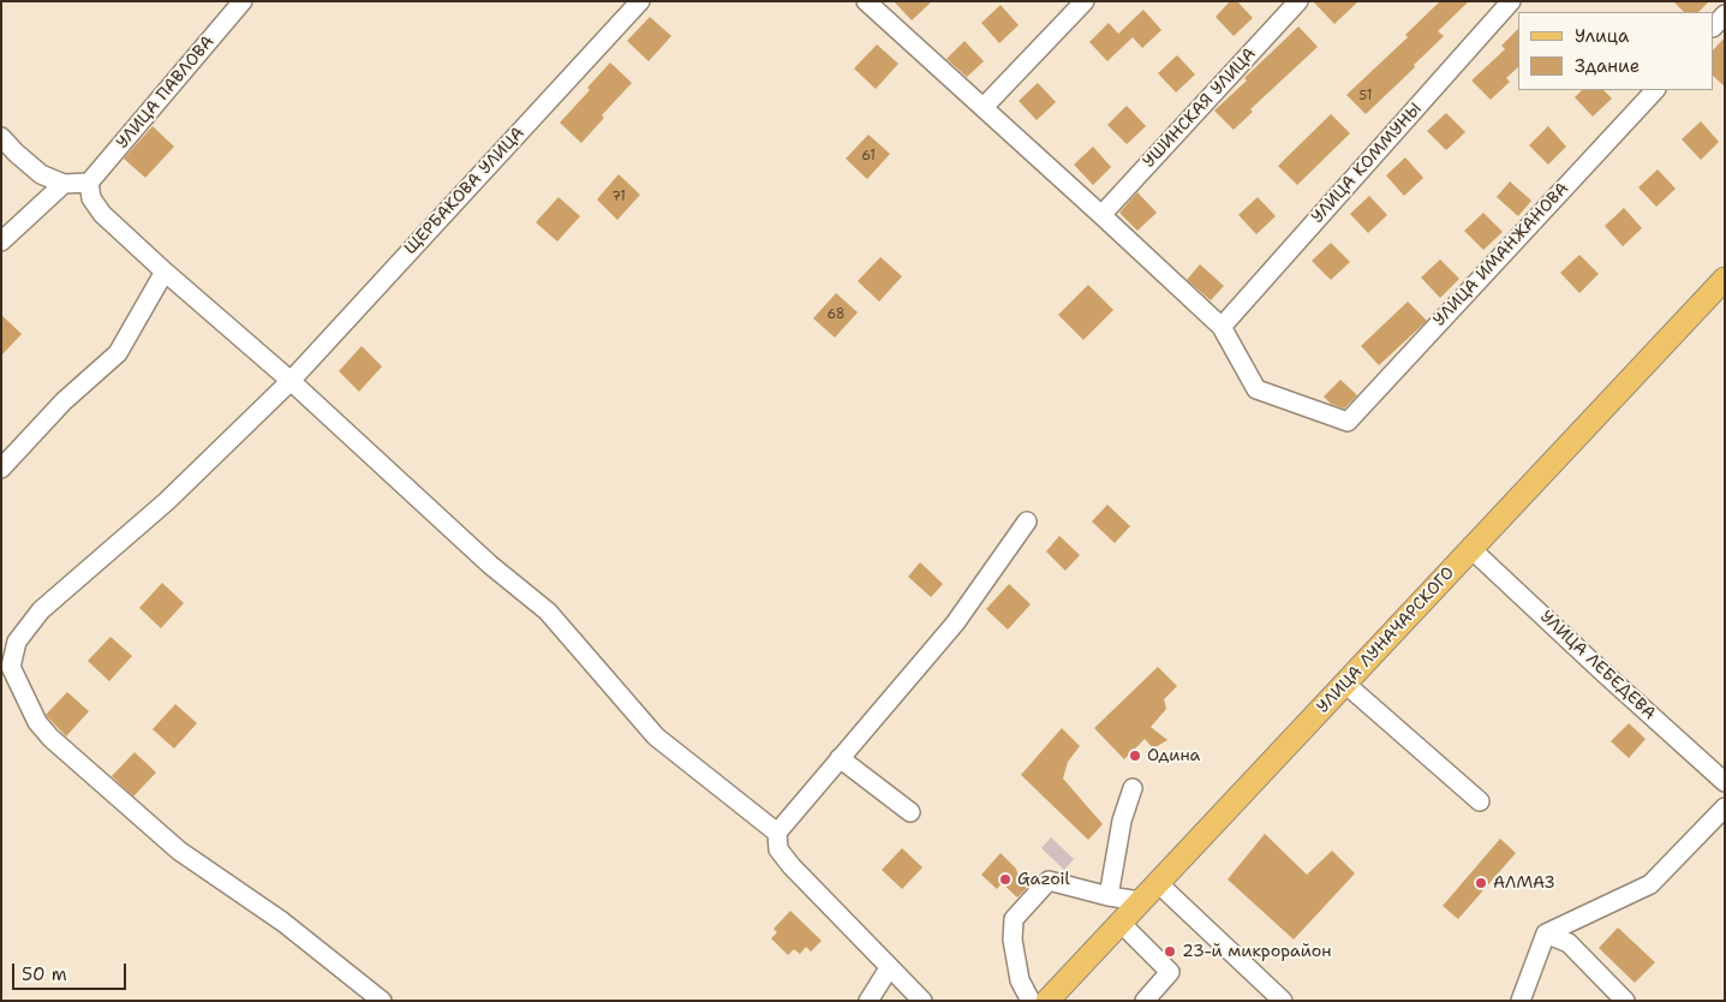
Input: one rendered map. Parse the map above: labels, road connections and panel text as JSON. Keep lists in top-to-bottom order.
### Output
{
  "streets": {
    "main road": ["УЛИЦА ЛУНАЧАРСКОГО"],
    "street": [
      "УЛИЦА ПАВЛОВА",
      "УШИНСКАЯ УЛИЦА",
      "УЛИЦА КОММУНЫ",
      "ЩЕРБАКОВА УЛИЦА",
      "УЛИЦА ИМАНЖАНОВА",
      "УЛИЦА ЛЕБЕДЕВА"
    ]
  },
  "crossings": [
    ["УЛИЦА КОММУНЫ", "УЛИЦА ИМАНЖАНОВА"],
    ["УЛИЦА ЛУНАЧАРСКОГО", "УЛИЦА ЛЕБЕДЕВА"]
  ],
  "places": [
    "Одина",
    "Gazoil",
    "АЛМАЗ",
    "23-й микрорайон"
  ],
  "house_numbers": [
    "51",
    "61",
    "71",
    "68"
  ],
  "legend": ["Улица", "Здание"],
  "scale_bar": "50 m"
}
